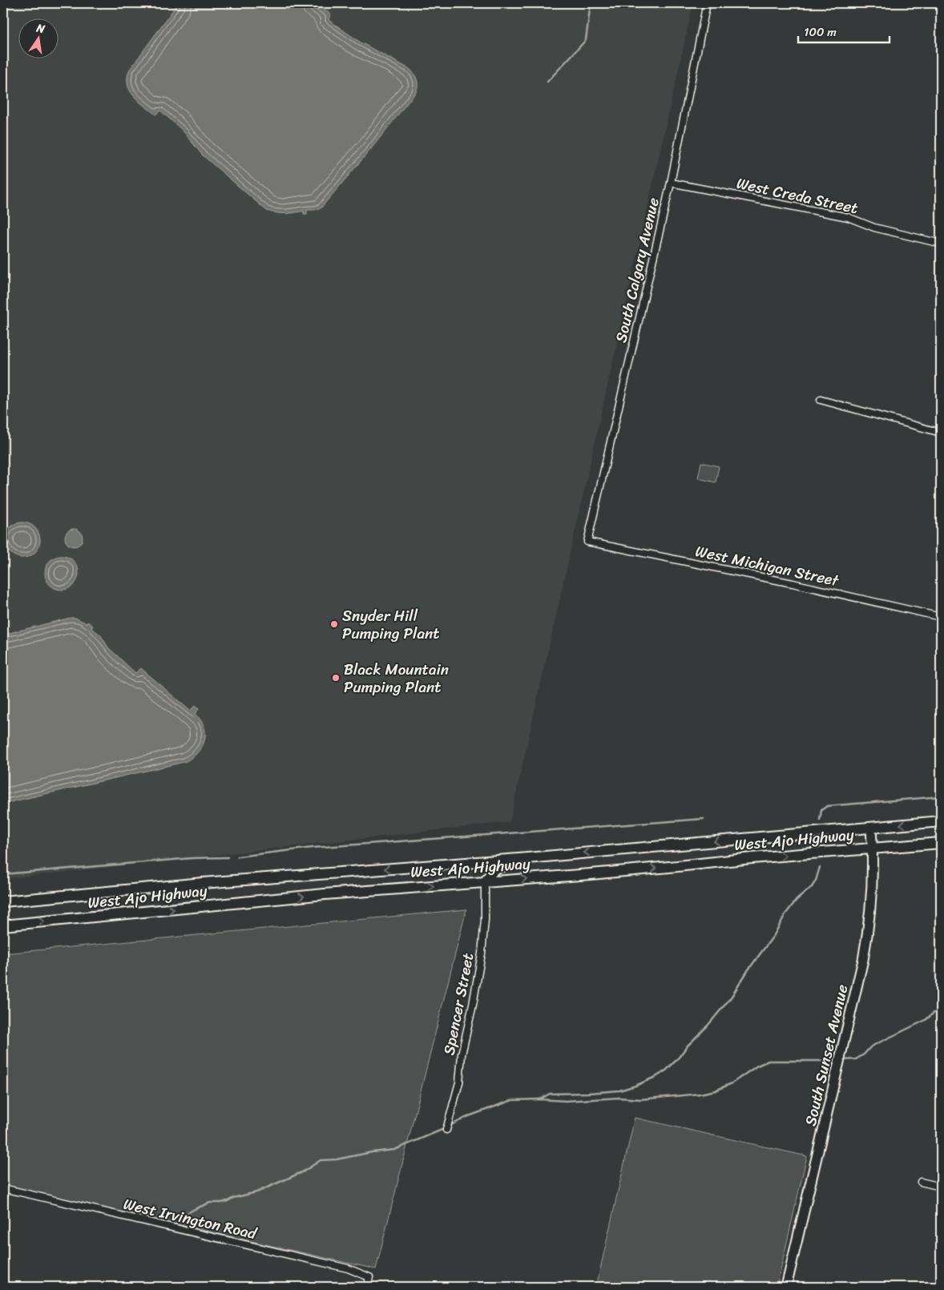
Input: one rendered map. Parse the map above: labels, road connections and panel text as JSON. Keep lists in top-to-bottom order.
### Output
{
  "streets": {
    "main road": ["West Ajo Highway"],
    "street": [
      "West Creda Street",
      "South Calgary Avenue",
      "West Michigan Street",
      "Spencer Street",
      "South Sunset Avenue",
      "West Irvington Road"
    ]
  },
  "crossings": [
    ["West Creda Street", "South Calgary Avenue"],
    ["South Calgary Avenue", "West Michigan Street"],
    ["West Ajo Highway", "Spencer Street"],
    ["West Ajo Highway", "South Sunset Avenue"]
  ],
  "places": ["Snyder Hill Pumping Plant", "Black Mountain Pumping Plant"],
  "scale_bar": "100 m",
  "north": "top"
}
